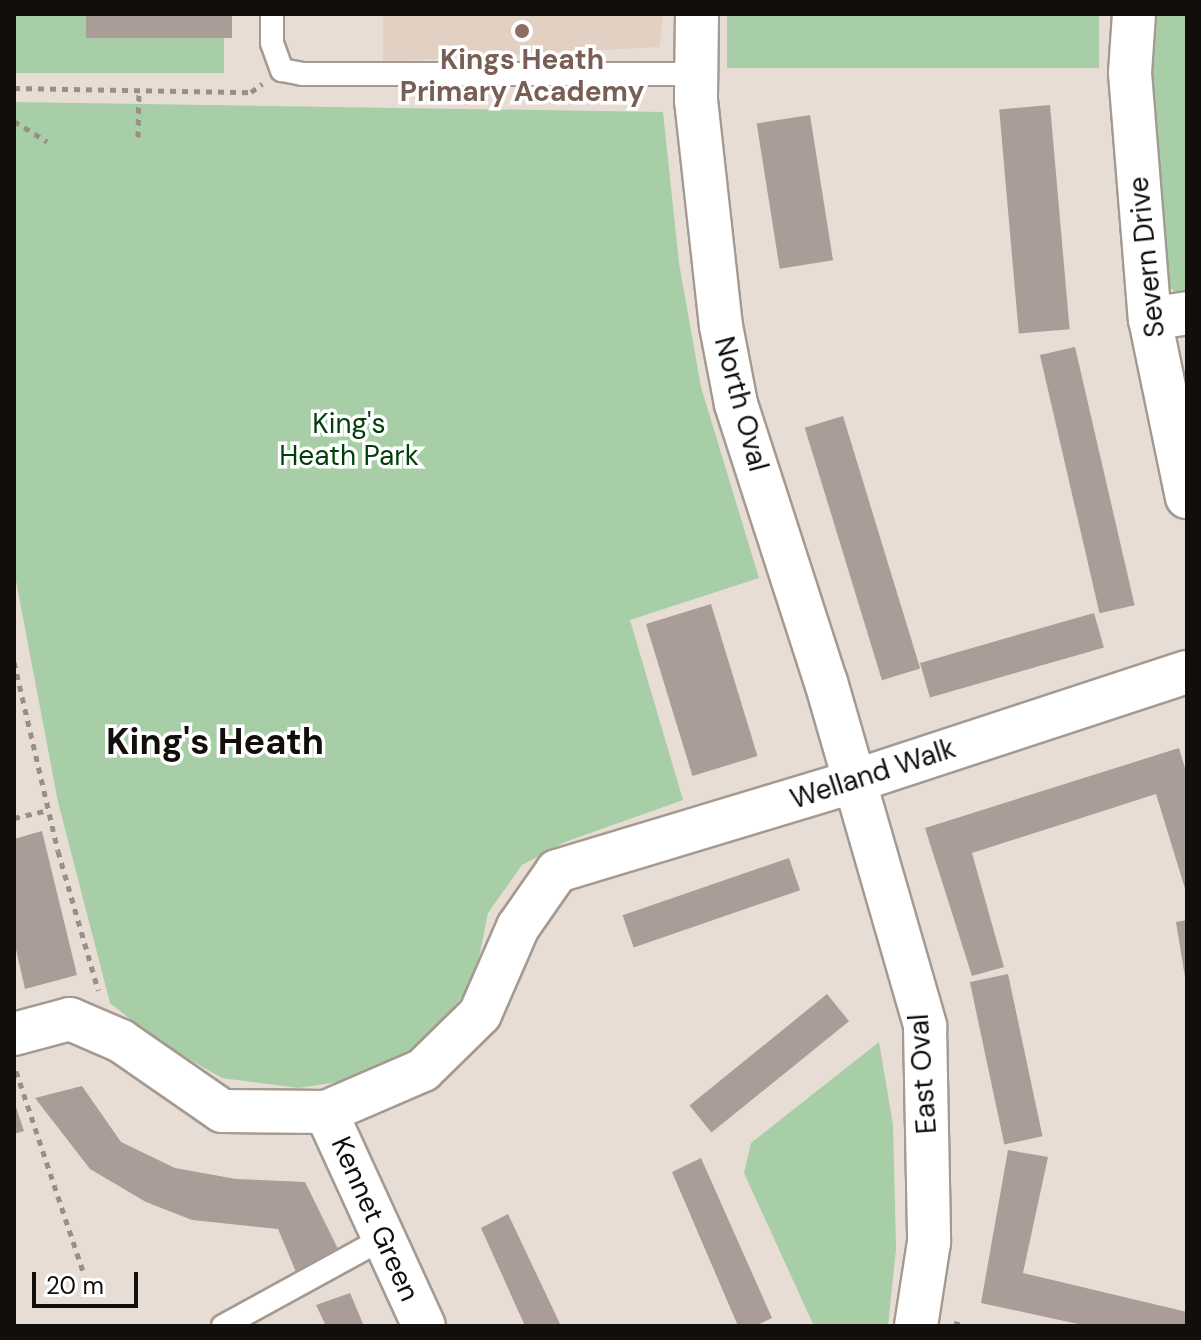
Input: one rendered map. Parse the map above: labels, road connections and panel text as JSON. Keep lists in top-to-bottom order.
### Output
{
  "streets": {
    "street": [
      "Severn Drive",
      "North Oval",
      "Welland Walk",
      "East Oval",
      "Kennet Green"
    ]
  },
  "crossings": [
    ["North Oval", "Welland Walk"],
    ["North Oval", "East Oval"],
    ["Welland Walk", "East Oval"],
    ["Welland Walk", "Kennet Green"]
  ],
  "districts": ["King's Heath"],
  "parks": ["King's Heath Park"],
  "places": ["Kings Heath Primary Academy"],
  "scale_bar": "20 m"
}
